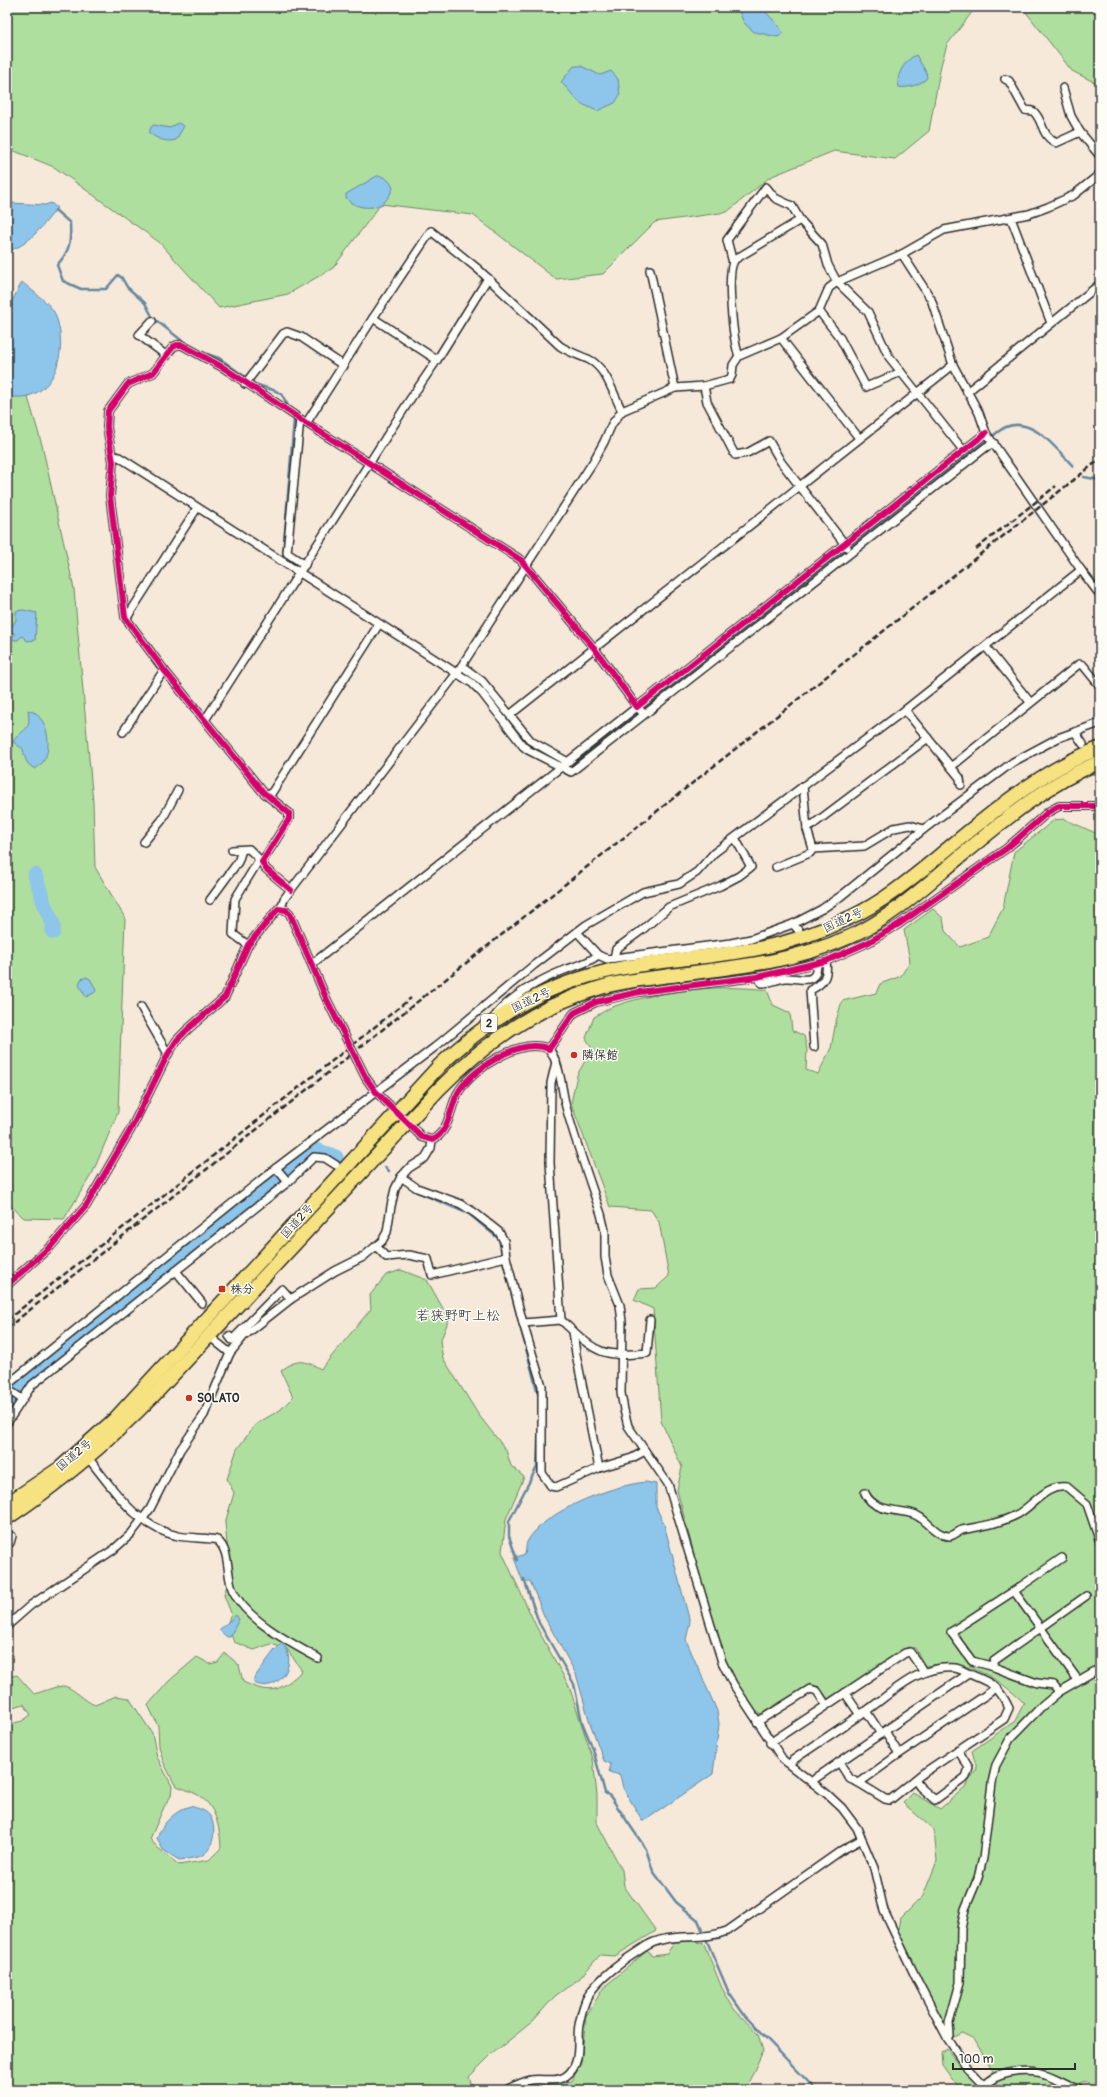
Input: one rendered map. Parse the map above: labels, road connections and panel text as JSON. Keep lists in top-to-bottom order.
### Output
{
  "streets": {
    "highway": ["国道2号", "2"]
  },
  "districts": ["若狭野町上松"],
  "places": {
    "other": ["隣保館", "SOLATO"],
    "transit": ["株分"]
  },
  "scale_bar": "100 m"
}
